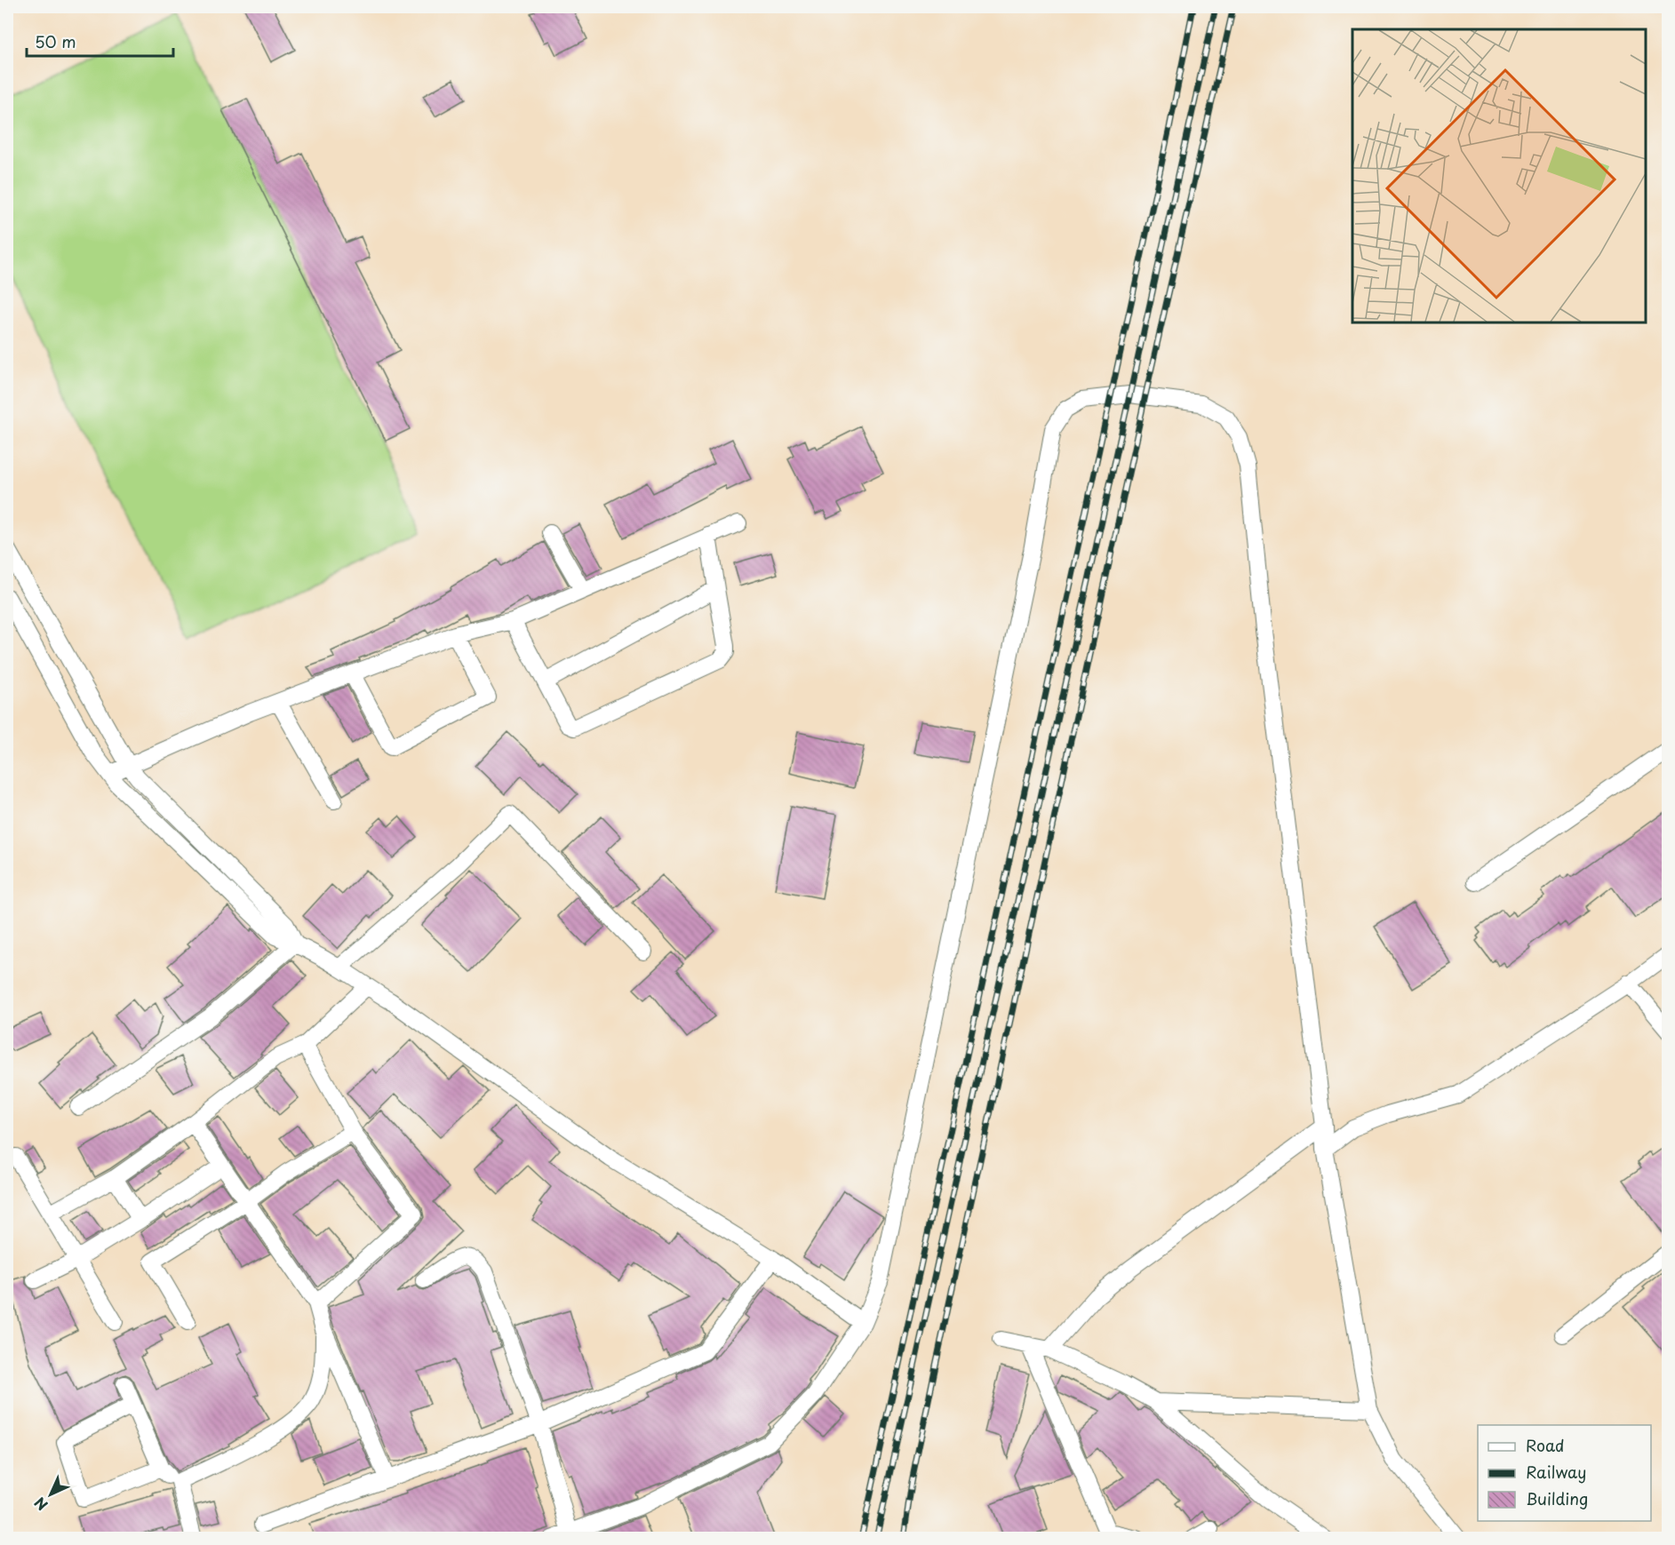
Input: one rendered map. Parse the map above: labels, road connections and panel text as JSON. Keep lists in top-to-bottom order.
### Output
{
  "legend": ["Road", "Railway", "Building"],
  "scale_bar": "50 m",
  "north": "bottom left"
}
